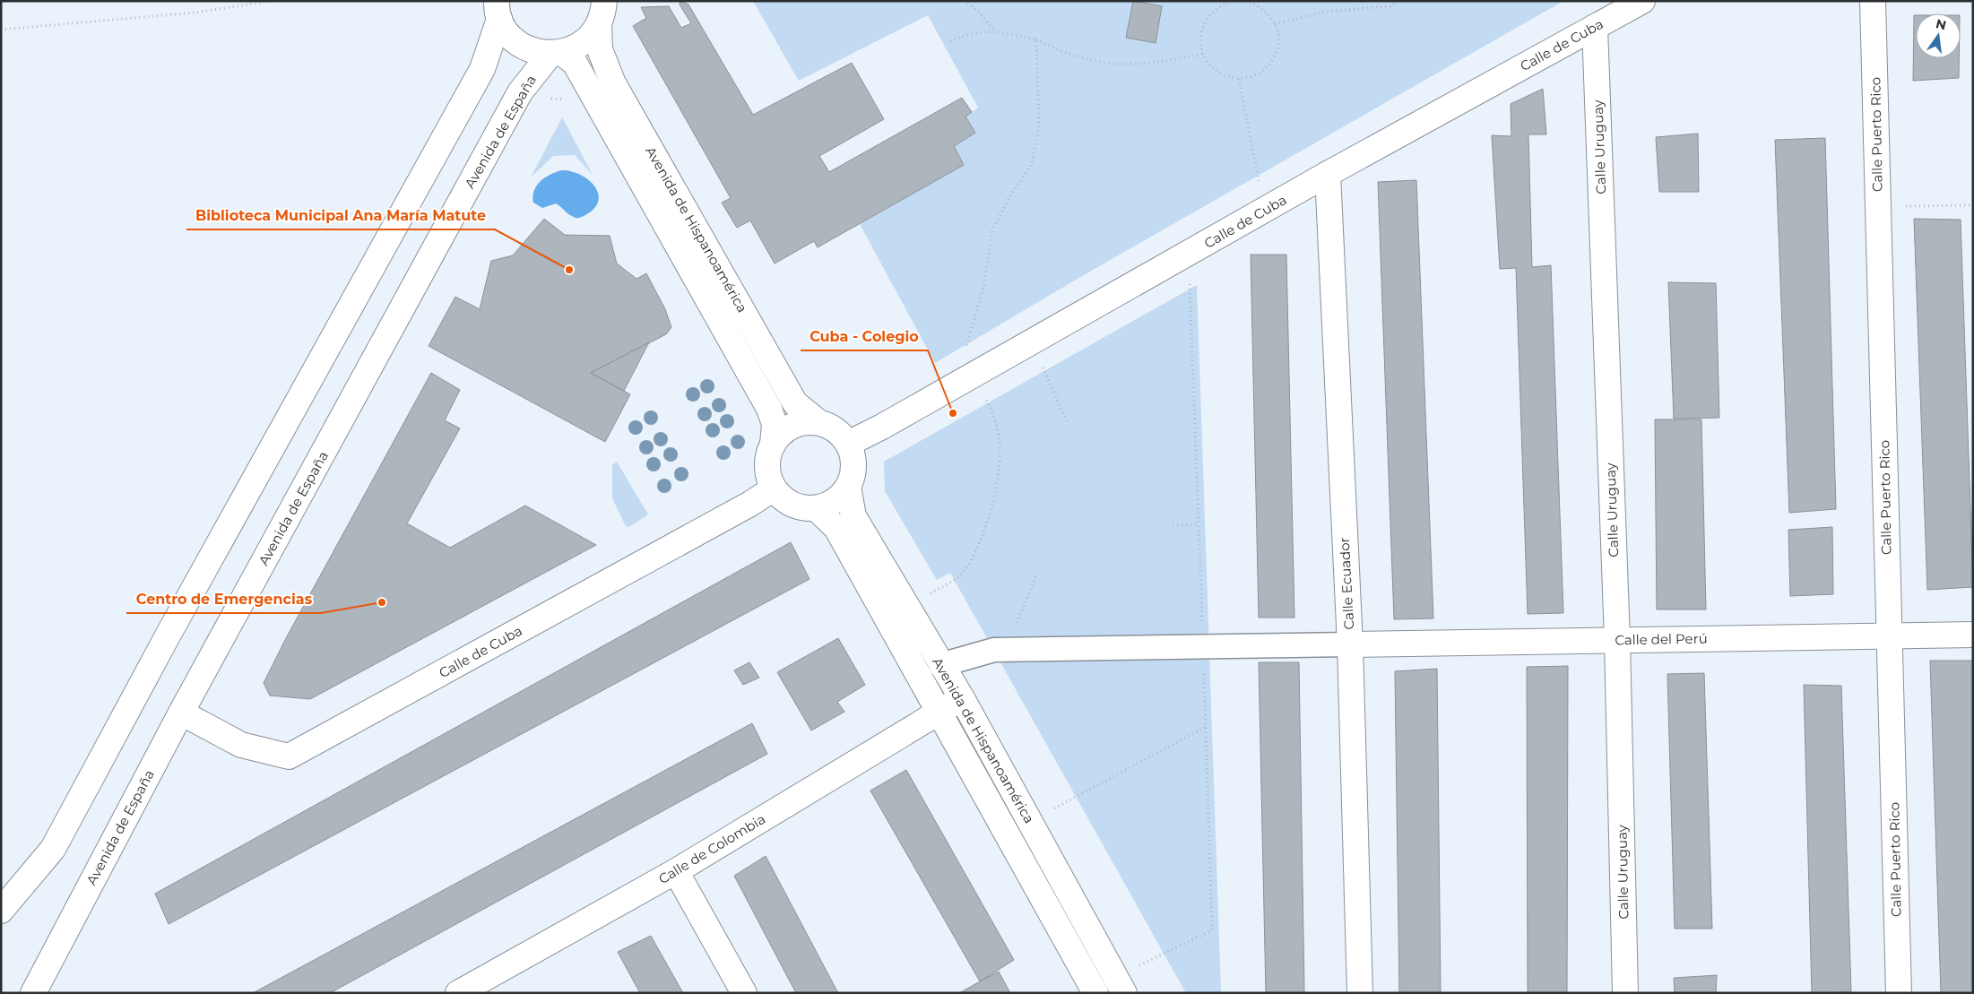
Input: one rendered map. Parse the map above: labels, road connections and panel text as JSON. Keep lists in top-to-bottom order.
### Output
{
  "streets": {
    "street": [
      "Calle de Cuba",
      "Avenida de España",
      "Calle Puerto Rico",
      "Calle Uruguay",
      "Avenida de Hispanoamérica",
      "Calle Ecuador",
      "Calle del Perú",
      "Calle de Colombia"
    ]
  },
  "crossings": [
    ["Calle de Cuba", "Avenida de España"],
    ["Calle de Cuba", "Calle Uruguay"],
    ["Calle de Cuba", "Avenida de Hispanoamérica"],
    ["Calle de Cuba", "Calle Ecuador"],
    ["Avenida de España", "Avenida de Hispanoamérica"],
    ["Calle Puerto Rico", "Calle del Perú"],
    ["Calle Uruguay", "Calle del Perú"],
    ["Avenida de Hispanoamérica", "Calle de Colombia"],
    ["Calle Ecuador", "Calle del Perú"]
  ],
  "places": ["Biblioteca Municipal Ana María Matute", "Cuba - Colegio", "Centro de Emergencias"],
  "north": "top"
}
